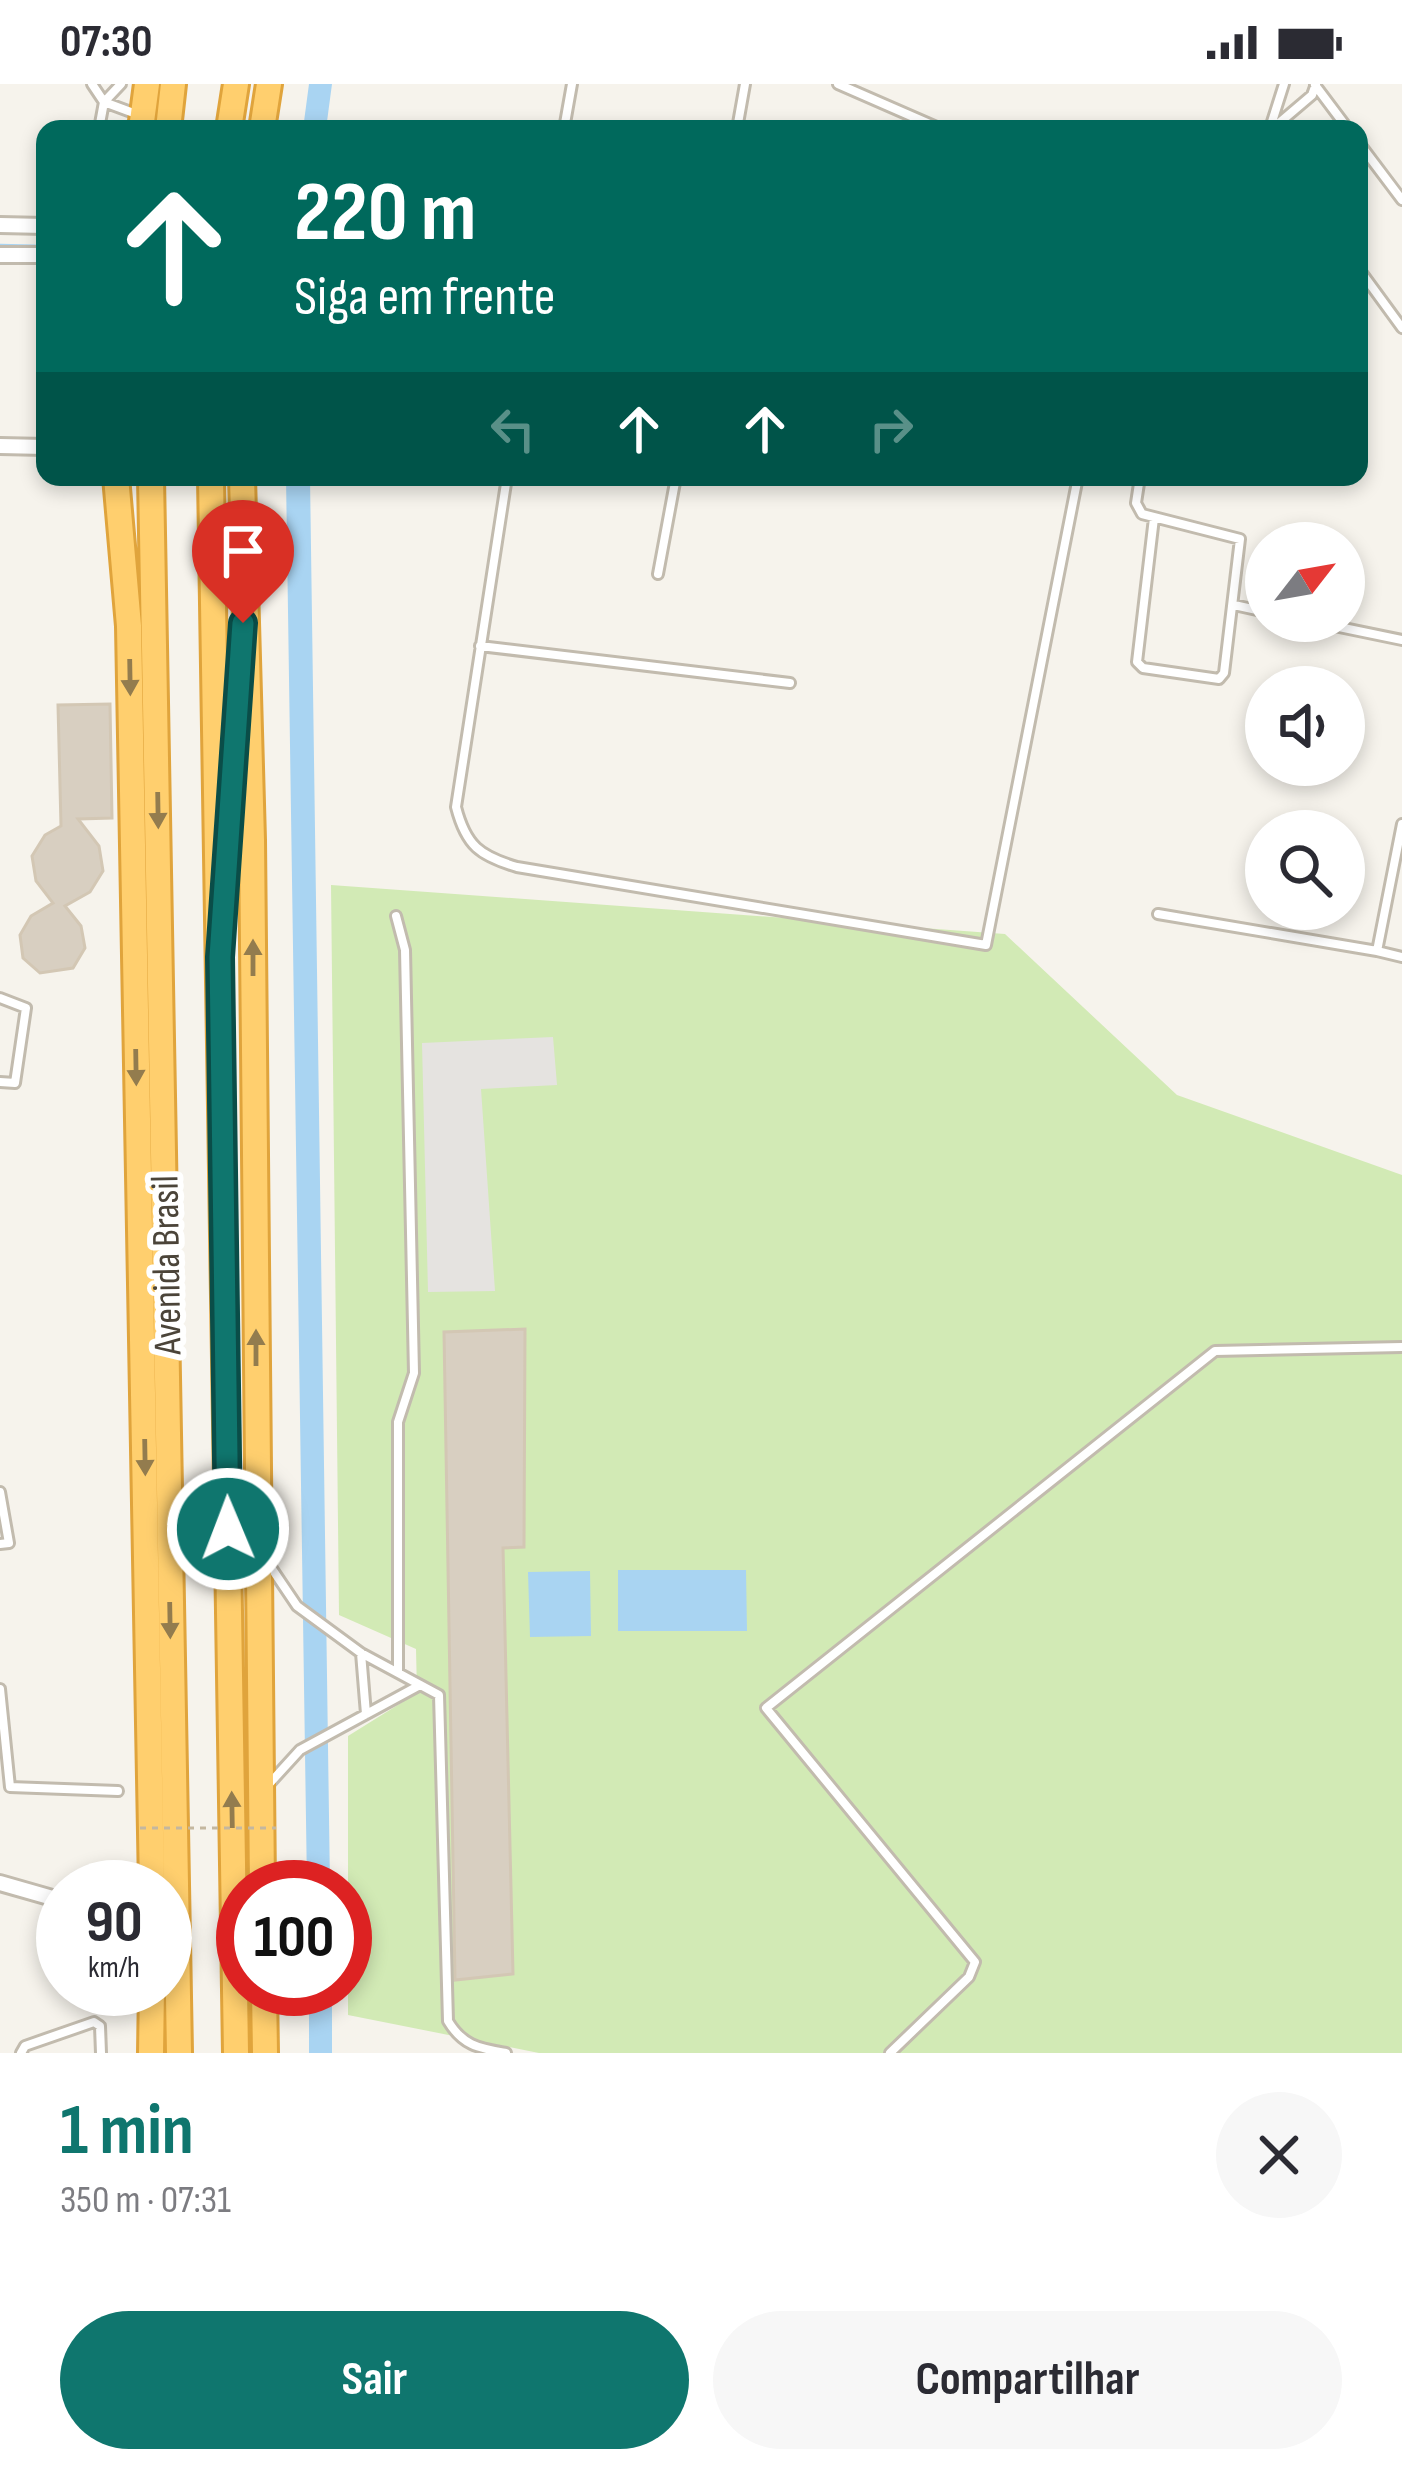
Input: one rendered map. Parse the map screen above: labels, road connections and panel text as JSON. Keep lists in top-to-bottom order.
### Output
{
  "streets": {
    "highway": ["Avenida Brasil"]
  },
  "north": "top right",
  "page": {
    "status": "07:30",
    "turn": ["220 m", "Siga em frente"],
    "speed": "90 km/h",
    "limit": "100",
    "heading": ["1 min", "350 m · 07:31"],
    "buttons": ["Sair", "Compartilhar"]
  }
}
